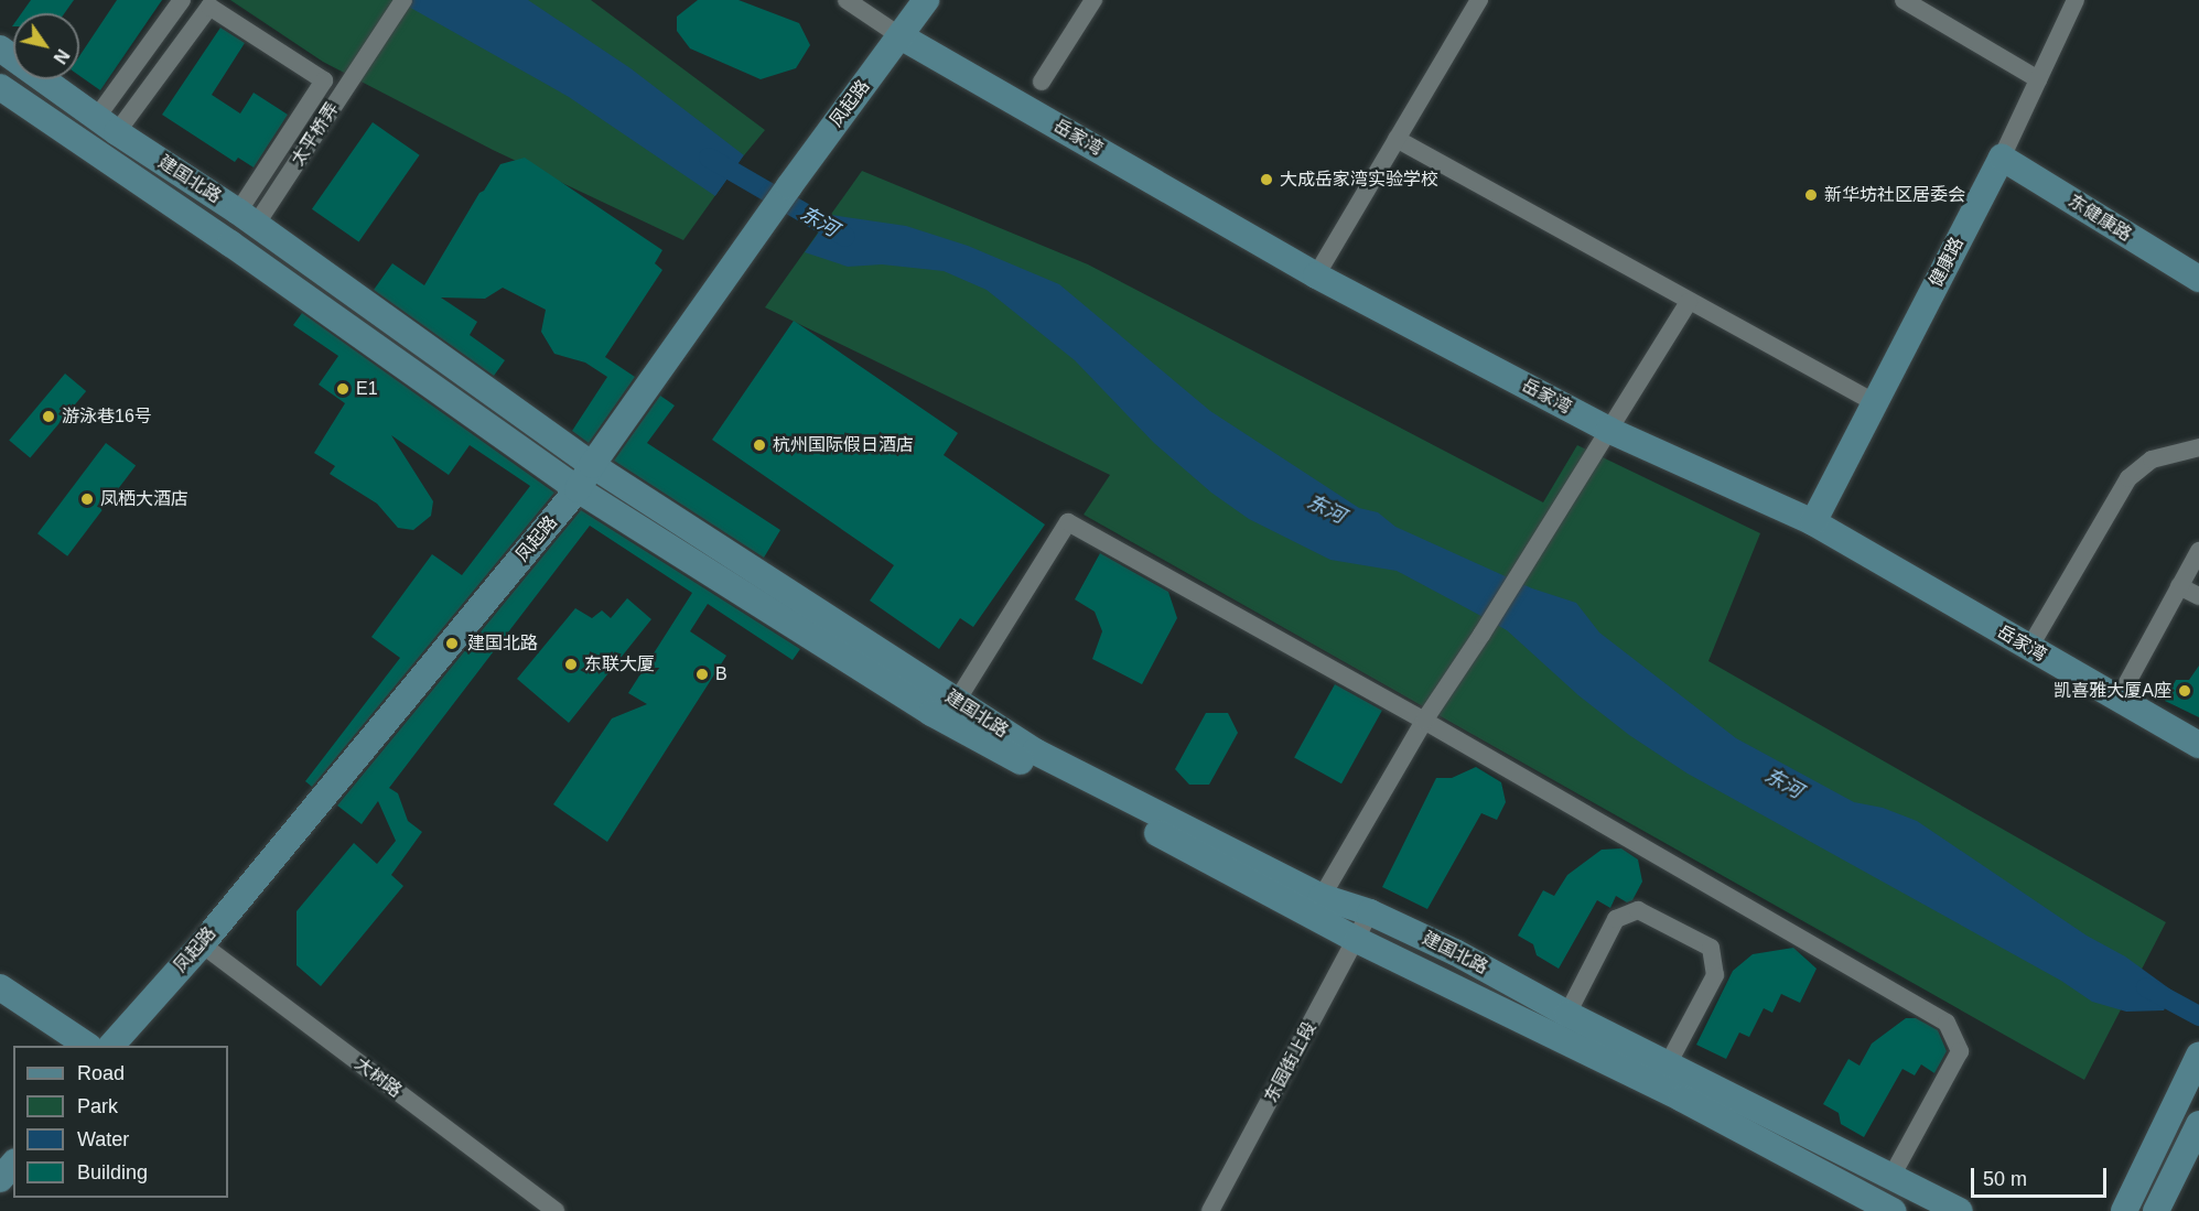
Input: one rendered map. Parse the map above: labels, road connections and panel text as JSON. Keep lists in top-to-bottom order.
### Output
{
  "streets": {
    "main road": [
      "凤起路",
      "岳家湾",
      "建国北路",
      "东健康路",
      "健康路"
    ],
    "street": ["太平桥弄", "东园街上段", "大树路"]
  },
  "crossings": [
    ["凤起路", "岳家湾"],
    ["凤起路", "建国北路"],
    ["凤起路", "大树路"],
    ["太平桥弄", "建国北路"],
    ["岳家湾", "健康路"],
    ["建国北路", "东园街上段"],
    ["东健康路", "健康路"]
  ],
  "water": ["东河"],
  "places": [
    "大成岳家湾实验学校",
    "新华坊社区居委会",
    "E1",
    "游泳巷16号",
    "杭州国际假日酒店",
    "凤栖大酒店",
    "建国北路",
    "东联大厦",
    "B",
    "凯喜雅大厦A座"
  ],
  "legend": [
    "Road",
    "Park",
    "Water",
    "Building"
  ],
  "scale_bar": "50 m",
  "north": "bottom right"
}
